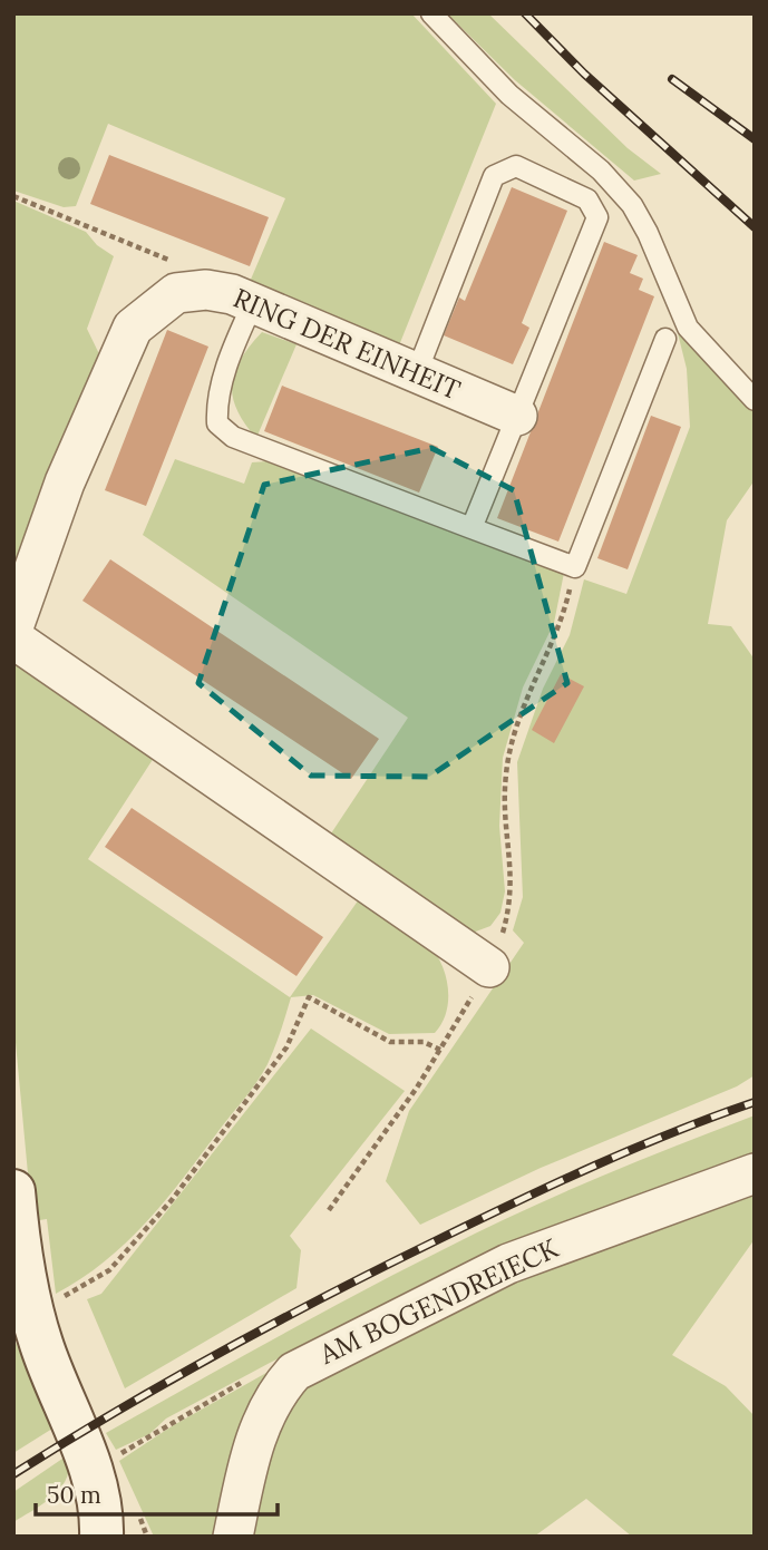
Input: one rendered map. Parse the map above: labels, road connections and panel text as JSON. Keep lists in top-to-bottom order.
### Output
{
  "streets": {
    "street": ["RING DER EINHEIT", "AM BOGENDREIECK"]
  },
  "scale_bar": "50 m"
}
